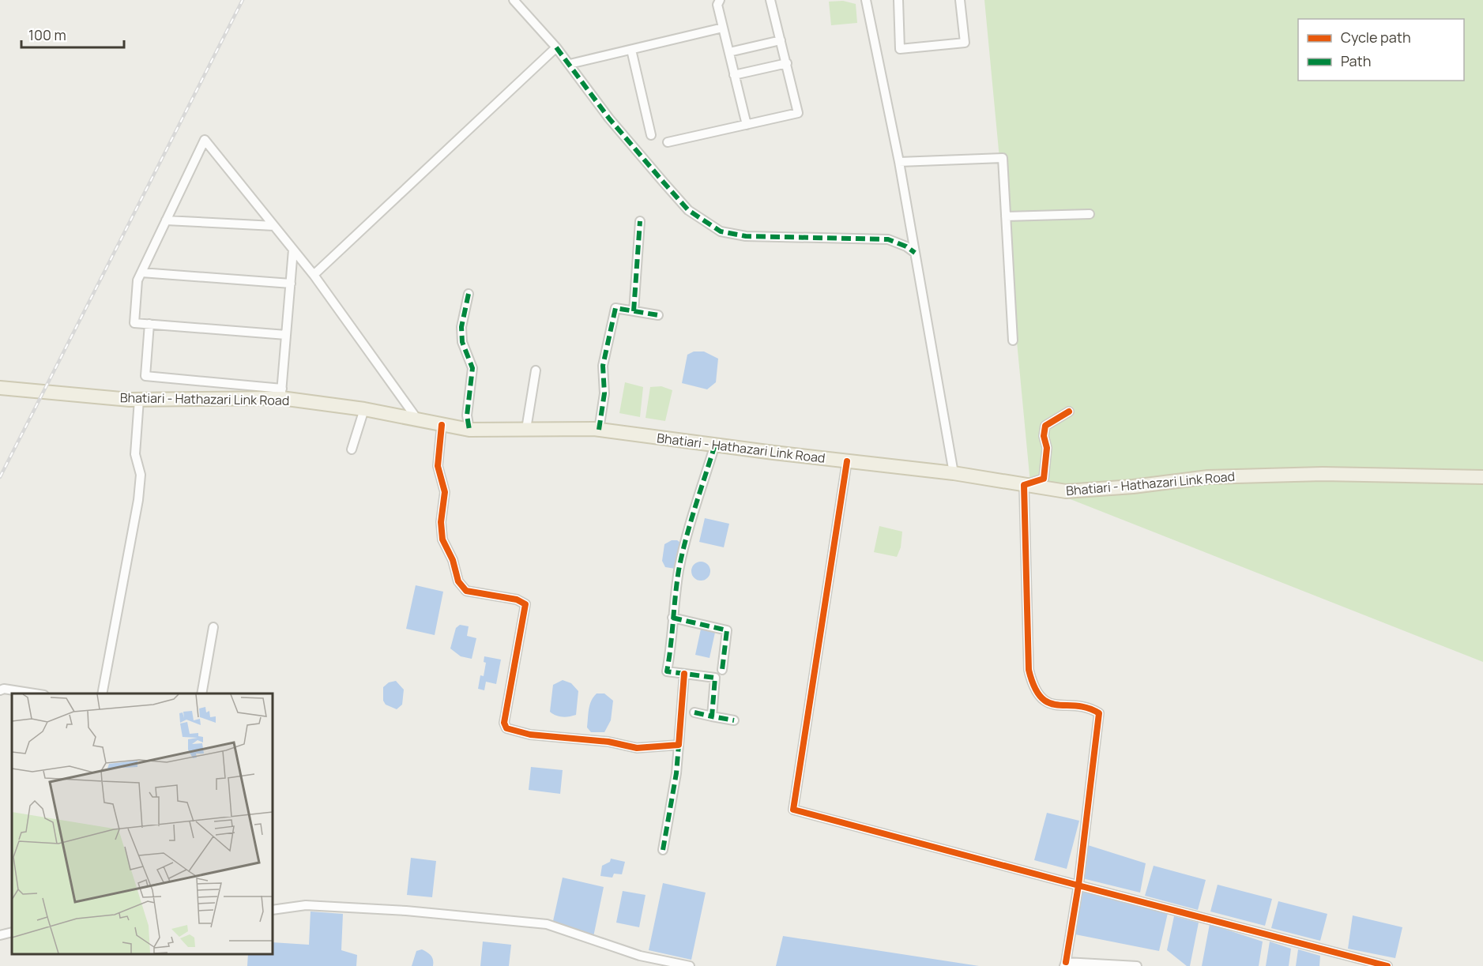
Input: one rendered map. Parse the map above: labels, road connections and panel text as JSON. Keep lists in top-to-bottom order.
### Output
{
  "streets": {
    "main road": ["Bhatiari - Hathazari Link Road"]
  },
  "legend": ["Cycle path", "Path"],
  "scale_bar": "100 m"
}
